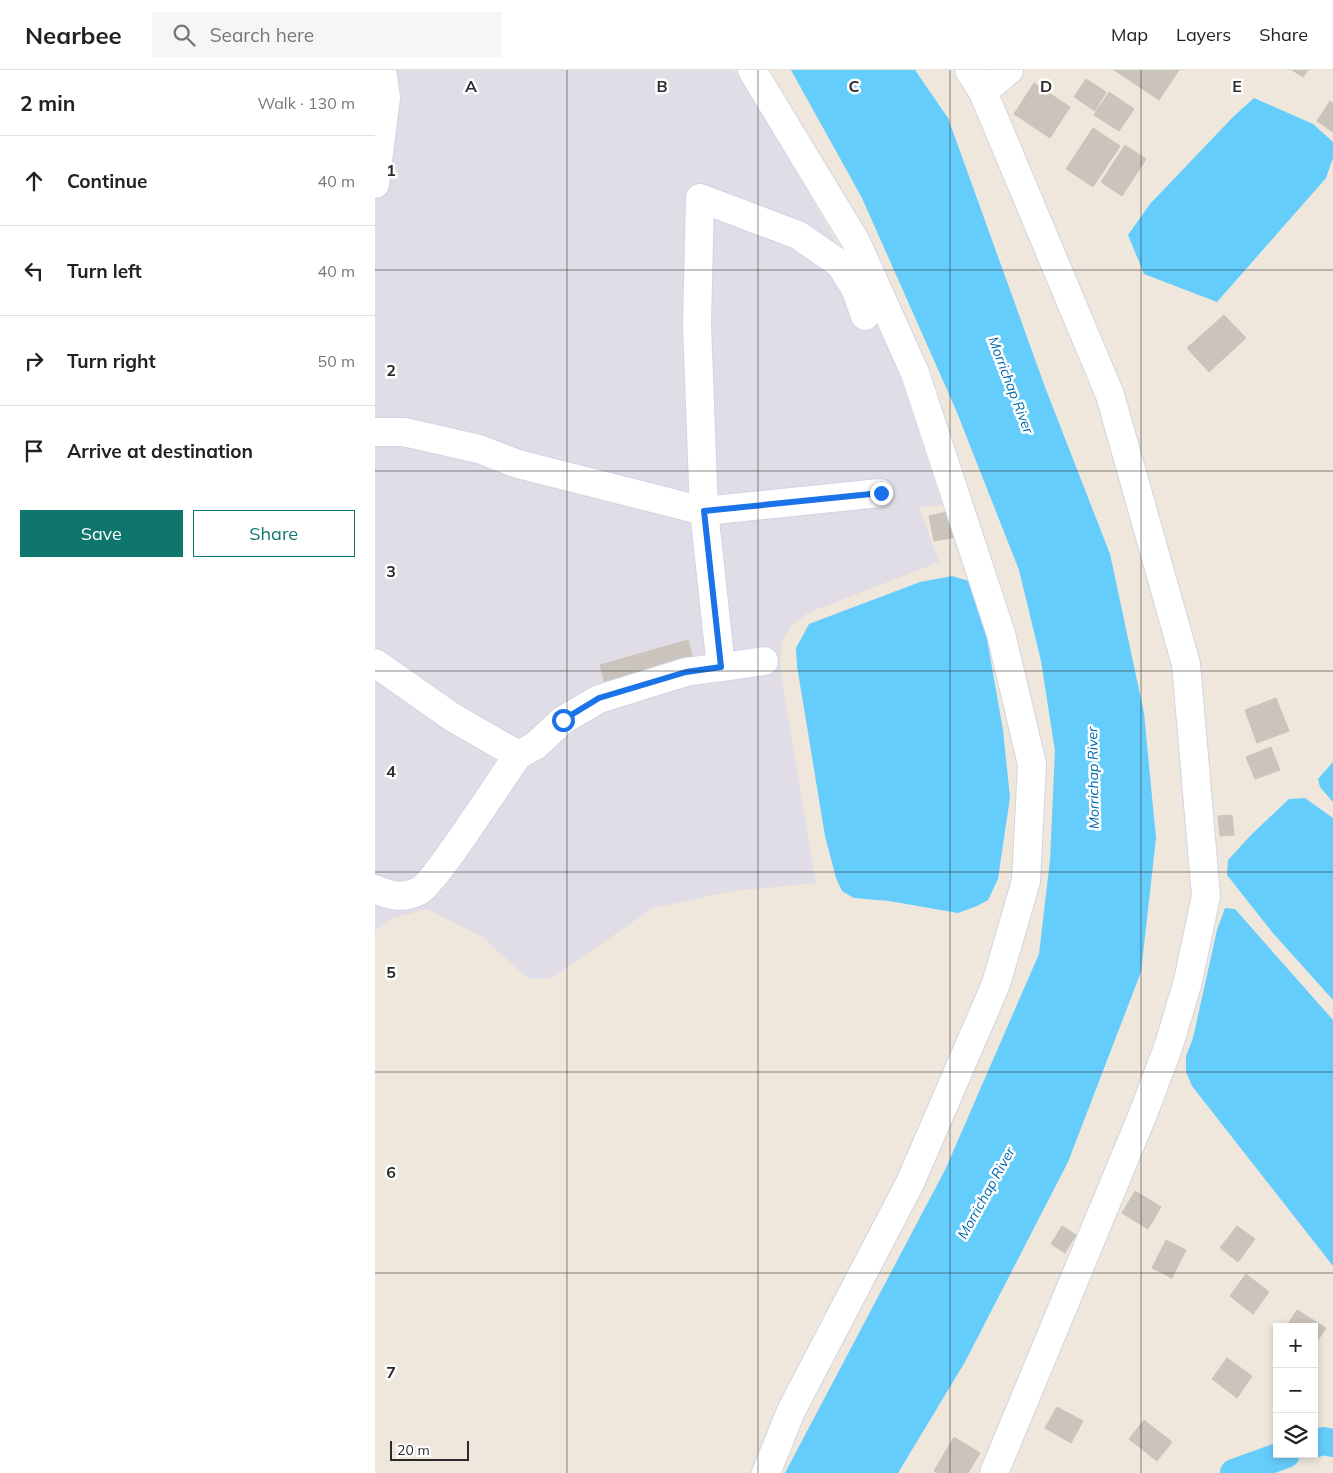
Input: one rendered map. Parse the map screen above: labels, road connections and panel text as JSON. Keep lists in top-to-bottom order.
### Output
{
  "water": ["Morrichap River"],
  "scale_bar": "20 m",
  "page": {
    "header": "Nearbee",
    "search": "Search here",
    "nav": ["Map", "Layers", "Share"],
    "heading": ["2 min", "Walk · 130 m"],
    "list": [
      ["Continue", "40 m"],
      ["Turn left", "40 m"],
      ["Turn right", "50 m"],
      "Arrive at destination"
    ],
    "buttons": ["Save", "Share"],
    "map_buttons": ["+", "−"],
    "scale": "20 m"
  },
  "grid": {
    "columns": [
      "A",
      "B",
      "C",
      "D",
      "E"
    ],
    "rows": [
      "1",
      "2",
      "3",
      "4",
      "5",
      "6",
      "7"
    ]
  }
}
